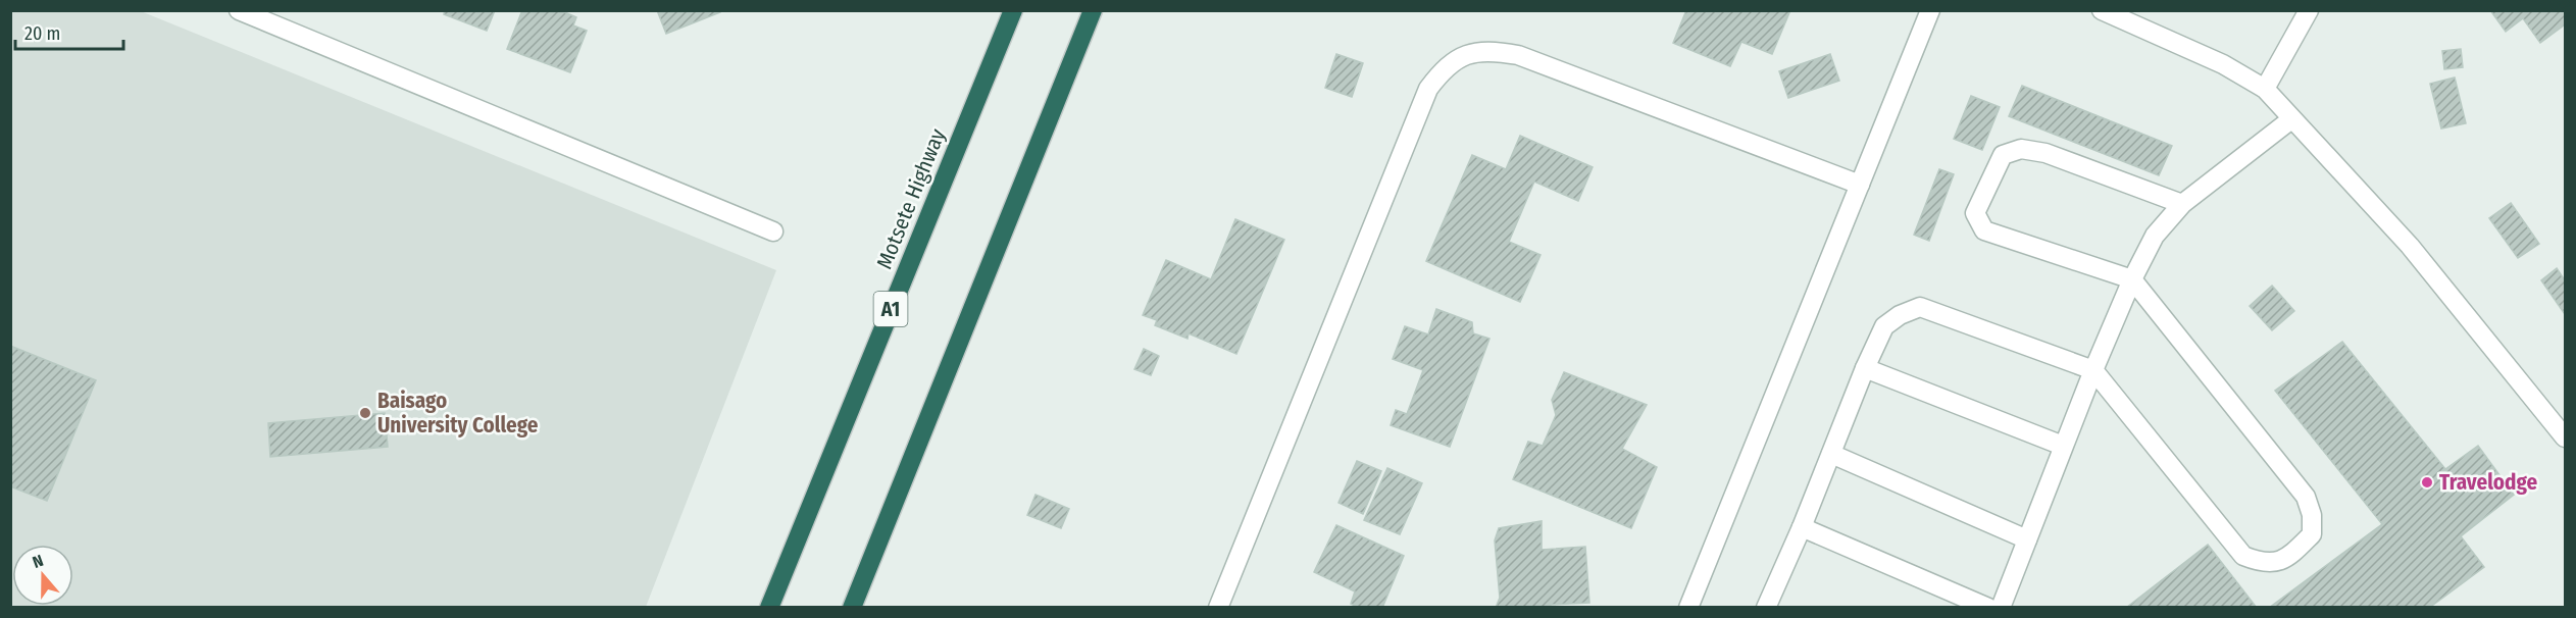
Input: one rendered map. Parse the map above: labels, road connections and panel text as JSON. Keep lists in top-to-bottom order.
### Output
{
  "streets": {
    "highway": ["Motsete Highway", "A1"]
  },
  "places": ["Baisago University College", "Travelodge"],
  "scale_bar": "20 m",
  "north": "top"
}
